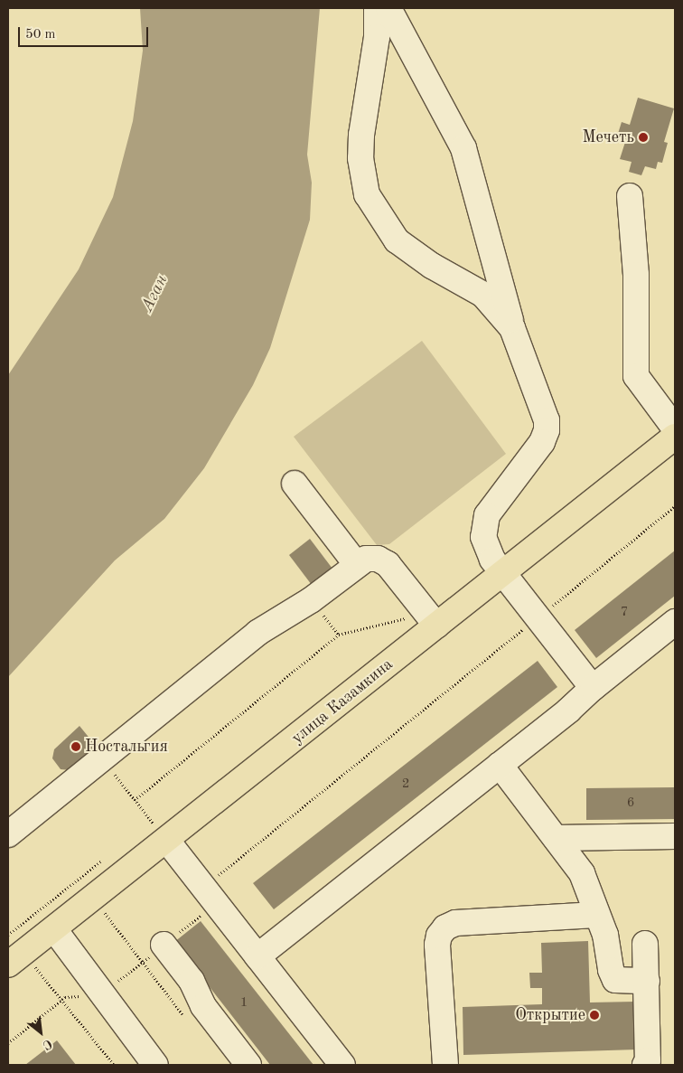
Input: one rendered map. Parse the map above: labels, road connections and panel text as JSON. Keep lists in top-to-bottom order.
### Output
{
  "streets": {
    "main road": ["улица Казамкина"]
  },
  "water": ["Аган"],
  "places": ["Мечеть", "Ностальгия", "Открытие"],
  "house_numbers": [
    "7",
    "2",
    "6",
    "1"
  ],
  "scale_bar": "50 m",
  "north": "bottom right"
}
